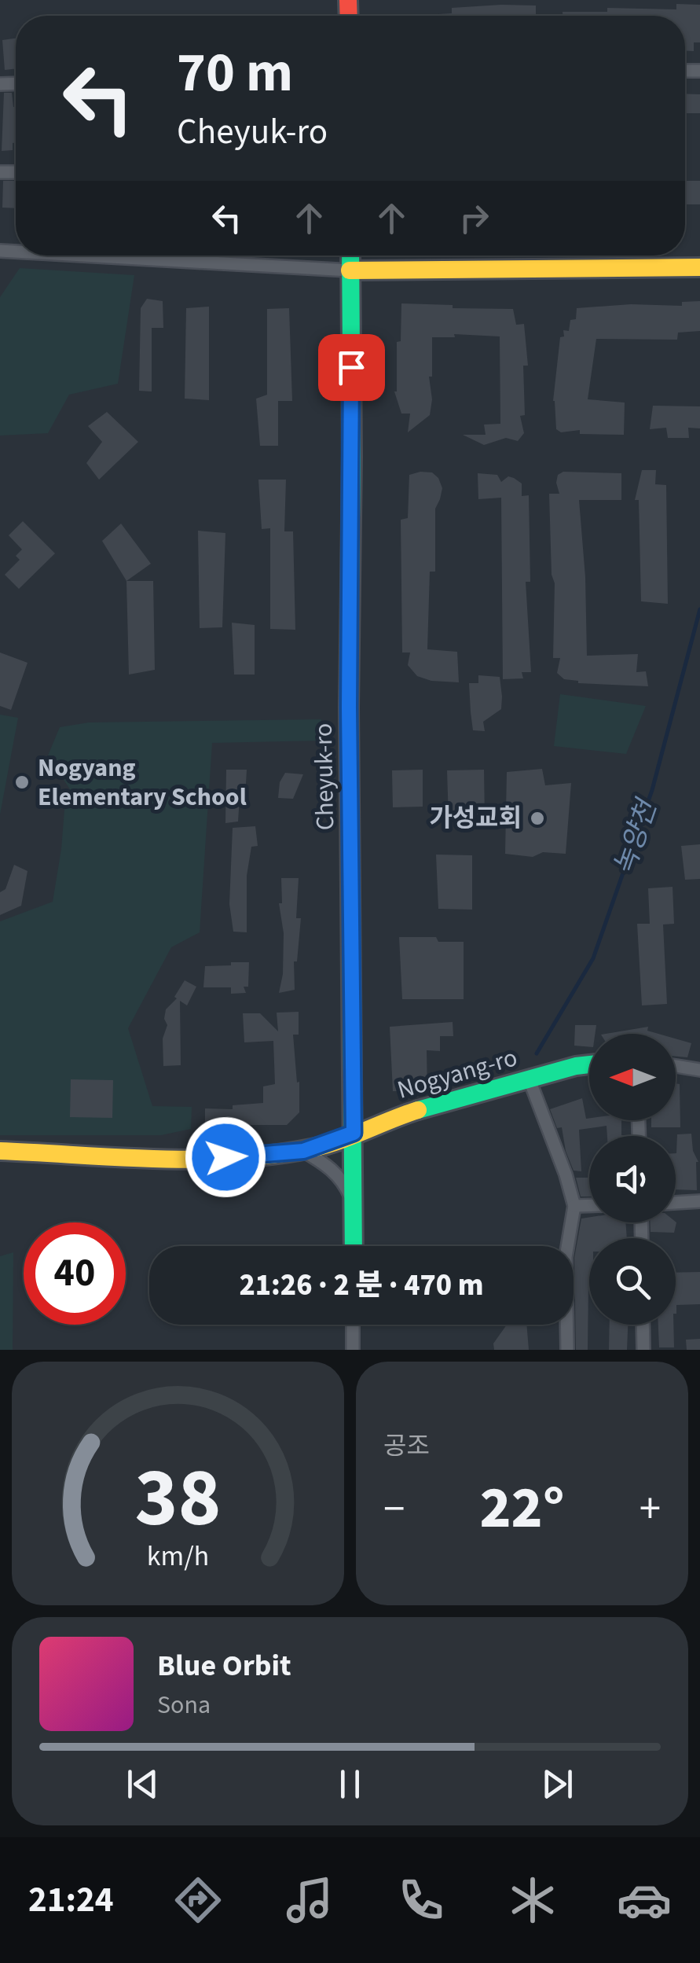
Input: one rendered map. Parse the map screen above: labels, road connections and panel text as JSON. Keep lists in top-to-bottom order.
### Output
{
  "streets": {
    "street": ["Cheyuk-ro", "Nogyang-ro"]
  },
  "crossings": [
    ["Cheyuk-ro", "Nogyang-ro"]
  ],
  "water": ["녹양천"],
  "places": ["Nogyang Elementary School", "가성교회"],
  "north": "left",
  "page": {
    "turn": ["70 m", "Cheyuk-ro"],
    "limit": "40",
    "trip": "21:26 · 2 분 · 470 m",
    "tile": "공조",
    "heat": ["−", "22°", "+"],
    "song": ["Blue Orbit", "Sona"],
    "tabs": "21:24",
    "gauge": ["38", "km/h"]
  }
}
